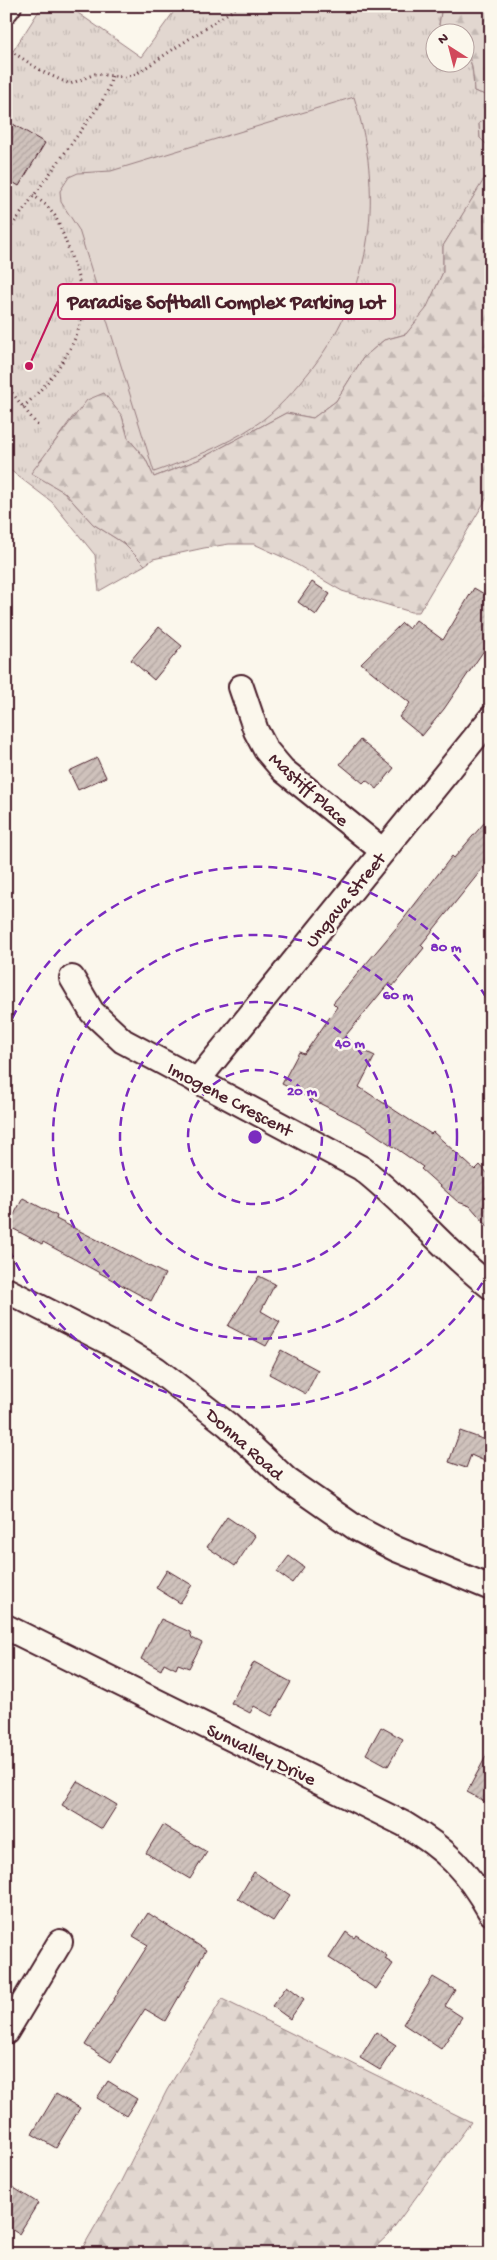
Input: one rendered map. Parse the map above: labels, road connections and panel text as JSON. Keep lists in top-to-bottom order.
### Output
{
  "streets": {
    "street": [
      "Mastiff Place",
      "Ungava Street",
      "Imogene Crescent",
      "Donna Road",
      "Sunvalley Drive"
    ]
  },
  "crossings": [
    ["Mastiff Place", "Ungava Street"],
    ["Ungava Street", "Imogene Crescent"]
  ],
  "places": ["Paradise Softball Complex Parking Lot"],
  "north": "top left",
  "rings": [
    "80 m",
    "60 m",
    "40 m",
    "20 m"
  ]
}
